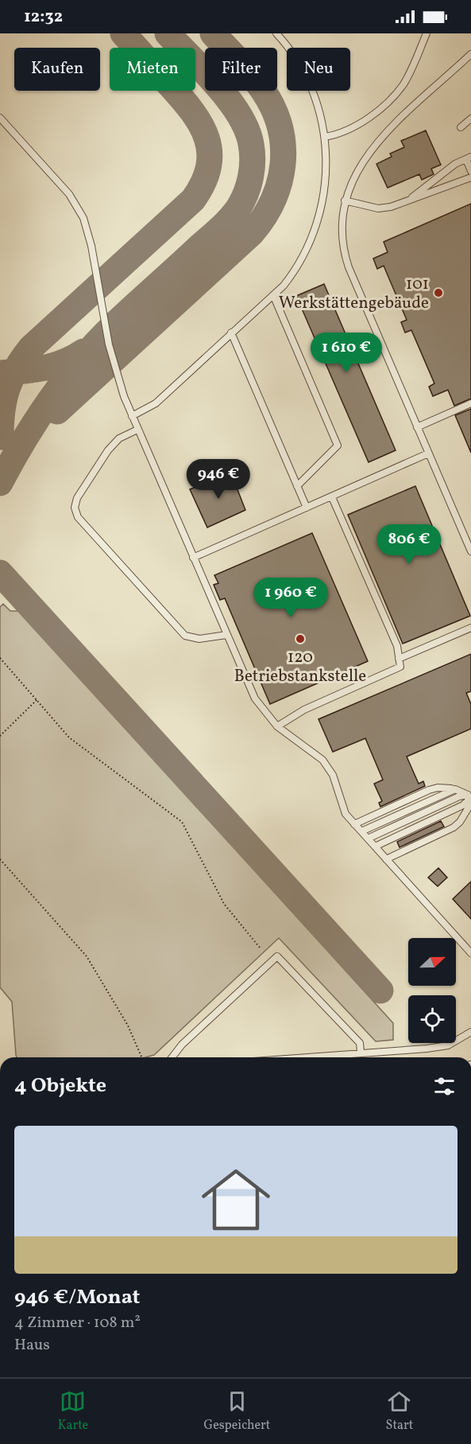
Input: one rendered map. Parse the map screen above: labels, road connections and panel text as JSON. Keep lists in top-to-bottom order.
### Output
{
  "places": ["101 Werkstättengebäude", "120 Betriebstankstelle"],
  "north": "right",
  "page": {
    "status": "12:32",
    "chip": [
      "Kaufen",
      "Mieten",
      "Filter",
      "Neu"
    ],
    "price": [
      "1 610 €",
      "946 €",
      "806 €",
      "1 960 €"
    ],
    "heading": "4 Objekte",
    "list": [
      {
        "name": "946 €/Monat",
        "note": "4 Zimmer · 108 m² · Haus"
      }
    ],
    "tabs": ["Karte", "Gespeichert", "Start"]
  }
}
